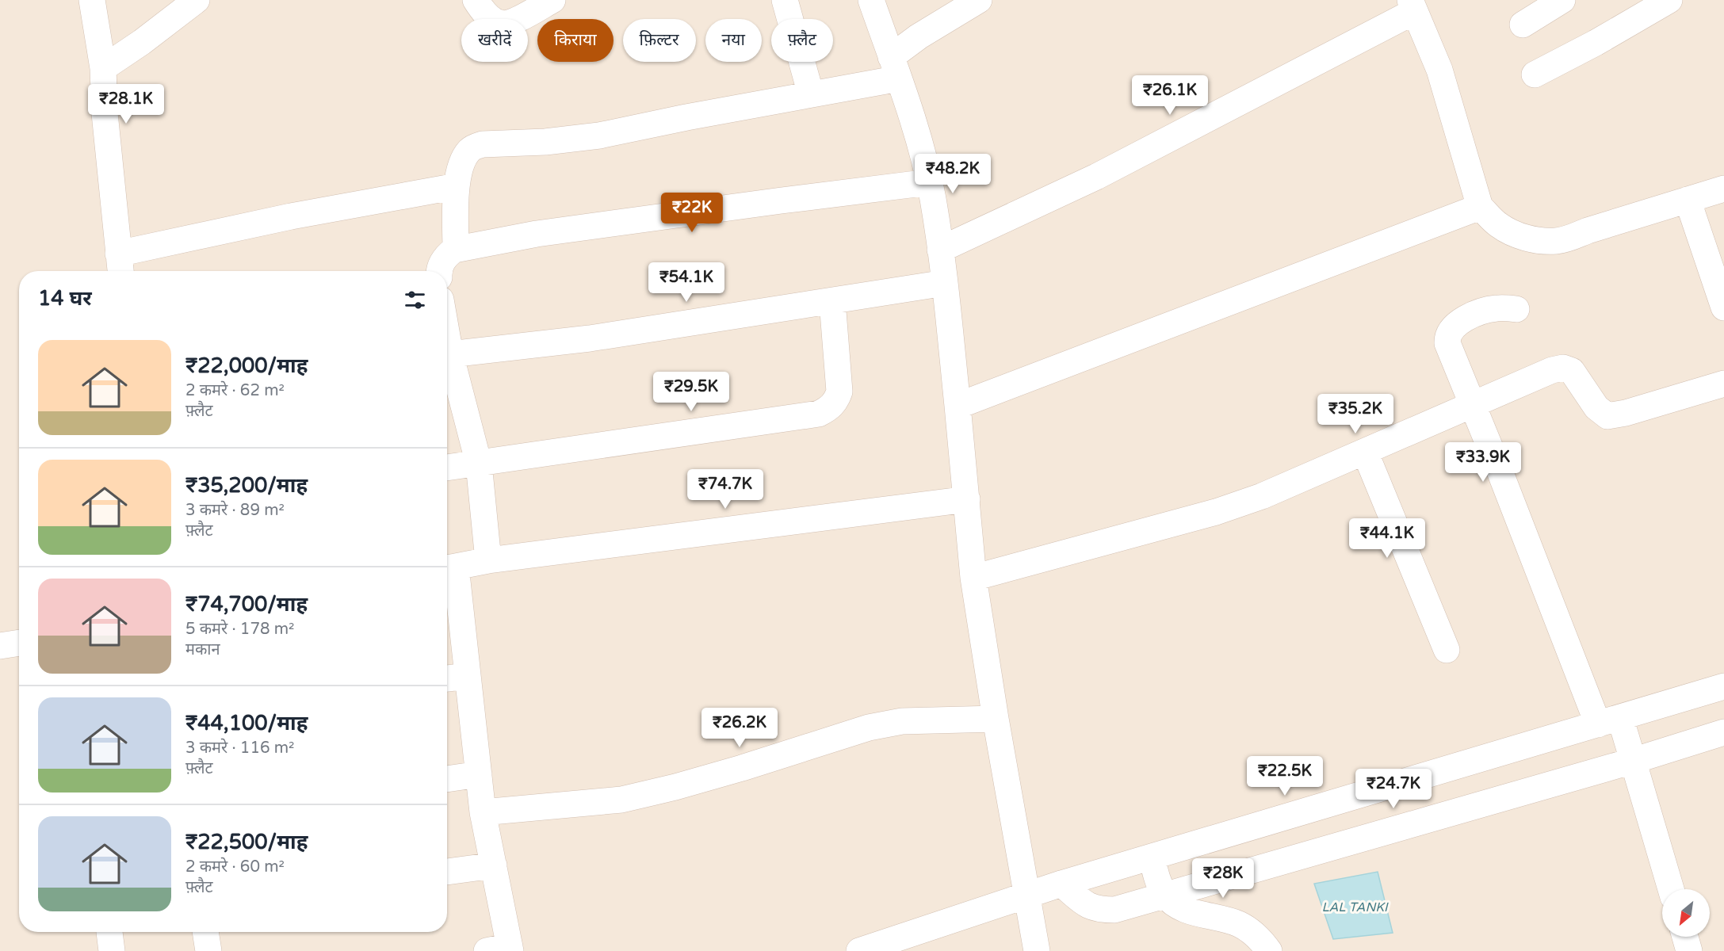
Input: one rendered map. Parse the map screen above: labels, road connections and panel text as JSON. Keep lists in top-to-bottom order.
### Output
{
  "water": ["LAL TANKI"],
  "north": "bottom left",
  "page": {
    "chip": [
      "खरीदें",
      "किराया",
      "फ़िल्टर",
      "नया",
      "फ़्लैट"
    ],
    "price": [
      "₹26.1K",
      "₹28.1K",
      "₹48.2K",
      "₹22K",
      "₹54.1K",
      "₹29.5K",
      "₹35.2K",
      "₹33.9K",
      "₹74.7K",
      "₹44.1K",
      "₹26.2K",
      "₹22.5K",
      "₹24.7K",
      "₹28K"
    ],
    "heading": "14 घर",
    "list": [
      {
        "name": "₹22,000/माह",
        "note": "2 कमरे · 62 m² · फ़्लैट"
      },
      {
        "name": "₹35,200/माह",
        "note": "3 कमरे · 89 m² · फ़्लैट"
      },
      {
        "name": "₹74,700/माह",
        "note": "5 कमरे · 178 m² · मकान"
      },
      {
        "name": "₹44,100/माह",
        "note": "3 कमरे · 116 m² · फ़्लैट"
      },
      {
        "name": "₹22,500/माह",
        "note": "2 कमरे · 60 m² · फ़्लैट"
      }
    ]
  }
}
